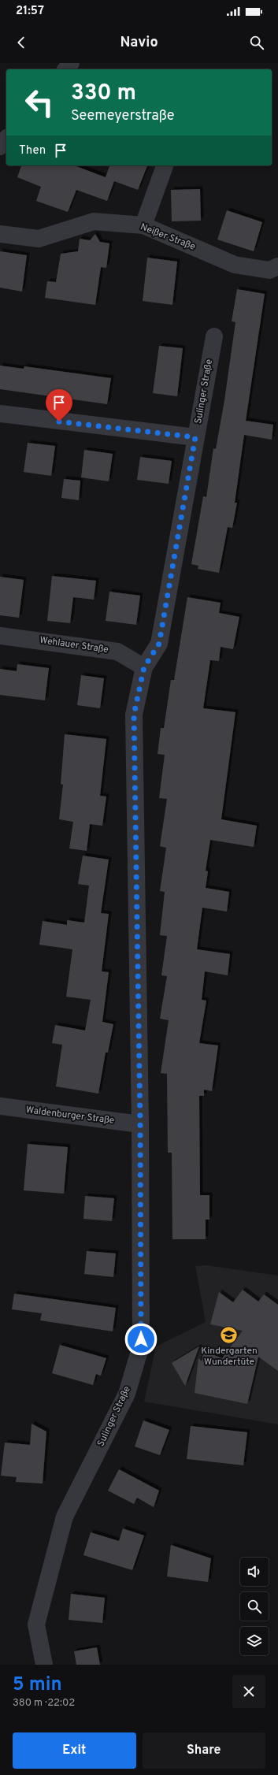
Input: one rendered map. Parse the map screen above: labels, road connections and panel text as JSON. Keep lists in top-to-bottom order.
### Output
{
  "streets": {
    "street": [
      "Neißer Straße",
      "Sulinger Straße",
      "Wehlauer Straße",
      "Waldenburger Straße"
    ]
  },
  "crossings": [
    ["Sulinger Straße", "Wehlauer Straße"],
    ["Sulinger Straße", "Waldenburger Straße"]
  ],
  "places": {
    "school or university": ["Kindergarten Wundertüte"]
  },
  "page": {
    "status": "21:57",
    "header": "Navio",
    "turn": ["330 m", "Seemeyerstraße"],
    "then": "Then",
    "heading": ["5 min", "380 m · 22:02"],
    "buttons": ["Exit", "Share"]
  }
}
